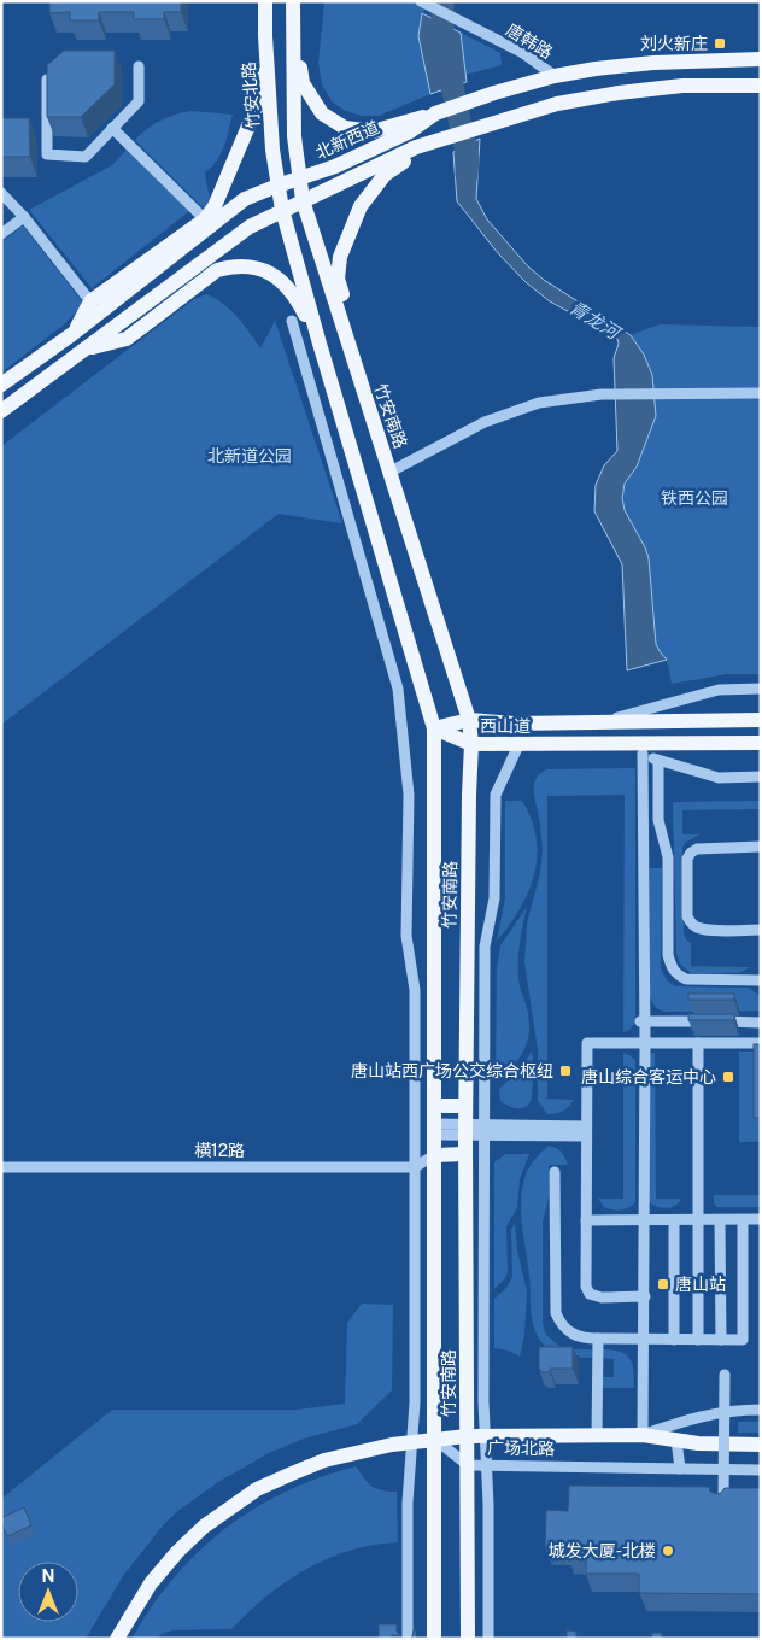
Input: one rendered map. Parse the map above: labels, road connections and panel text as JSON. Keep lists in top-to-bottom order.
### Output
{
  "streets": {
    "main road": [
      "竹安北路",
      "北新西道",
      "竹安南路",
      "西山道",
      "广场北路"
    ],
    "street": ["唐韩路", "横12路"]
  },
  "crossings": [
    ["唐韩路", "北新西道"],
    ["竹安北路", "北新西道"],
    ["竹安北路", "竹安南路"],
    ["北新西道", "竹安南路"],
    ["竹安南路", "西山道"],
    ["竹安南路", "广场北路"]
  ],
  "water": ["青龙河"],
  "parks": ["北新道公园", "铁西公园"],
  "places": {
    "transit": [
      "刘火新庄",
      "唐山站西广场公交综合枢纽",
      "唐山综合客运中心",
      "唐山站"
    ],
    "other": ["城发大厦-北楼"]
  },
  "north": "top"
}
